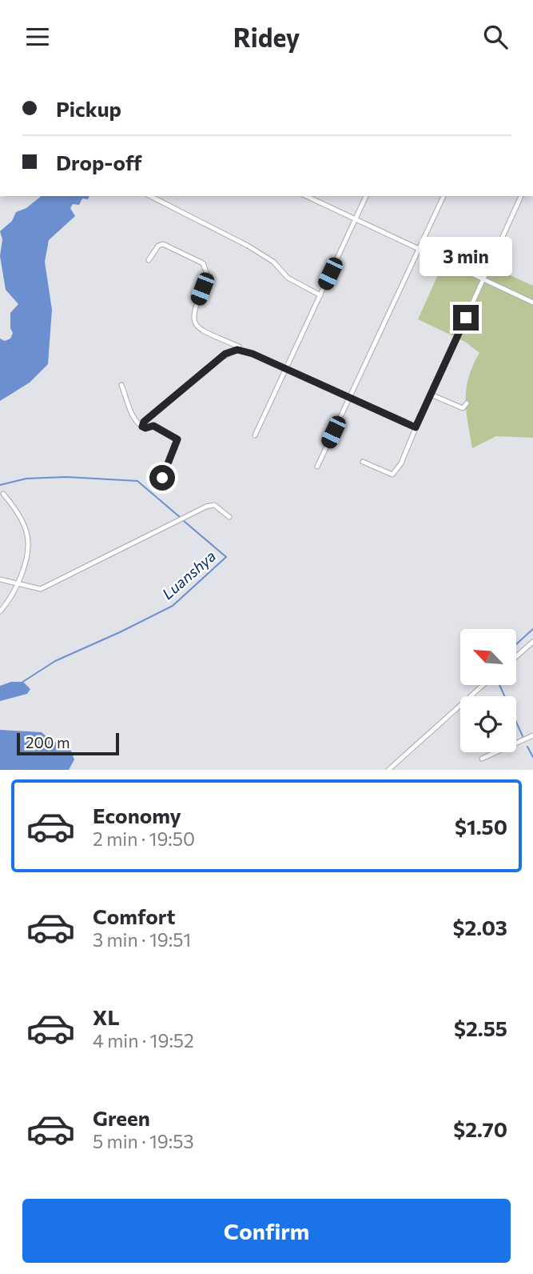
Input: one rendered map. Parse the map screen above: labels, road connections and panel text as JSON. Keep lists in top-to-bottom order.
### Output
{
  "water": ["Luanshya"],
  "scale_bar": "200 m",
  "north": "top left",
  "page": {
    "header": "Ridey",
    "banner": ["Pickup", "Drop-off"],
    "bubble": "3 min",
    "scale": "200 m",
    "list": [
      {
        "name": "Economy",
        "note": "2 min · 19:50",
        "value": "$1.50"
      },
      {
        "name": "Comfort",
        "note": "3 min · 19:51",
        "value": "$2.03"
      },
      {
        "name": "XL",
        "note": "4 min · 19:52",
        "value": "$2.55"
      },
      {
        "name": "Green",
        "note": "5 min · 19:53",
        "value": "$2.70"
      }
    ],
    "buttons": "Confirm"
  }
}
